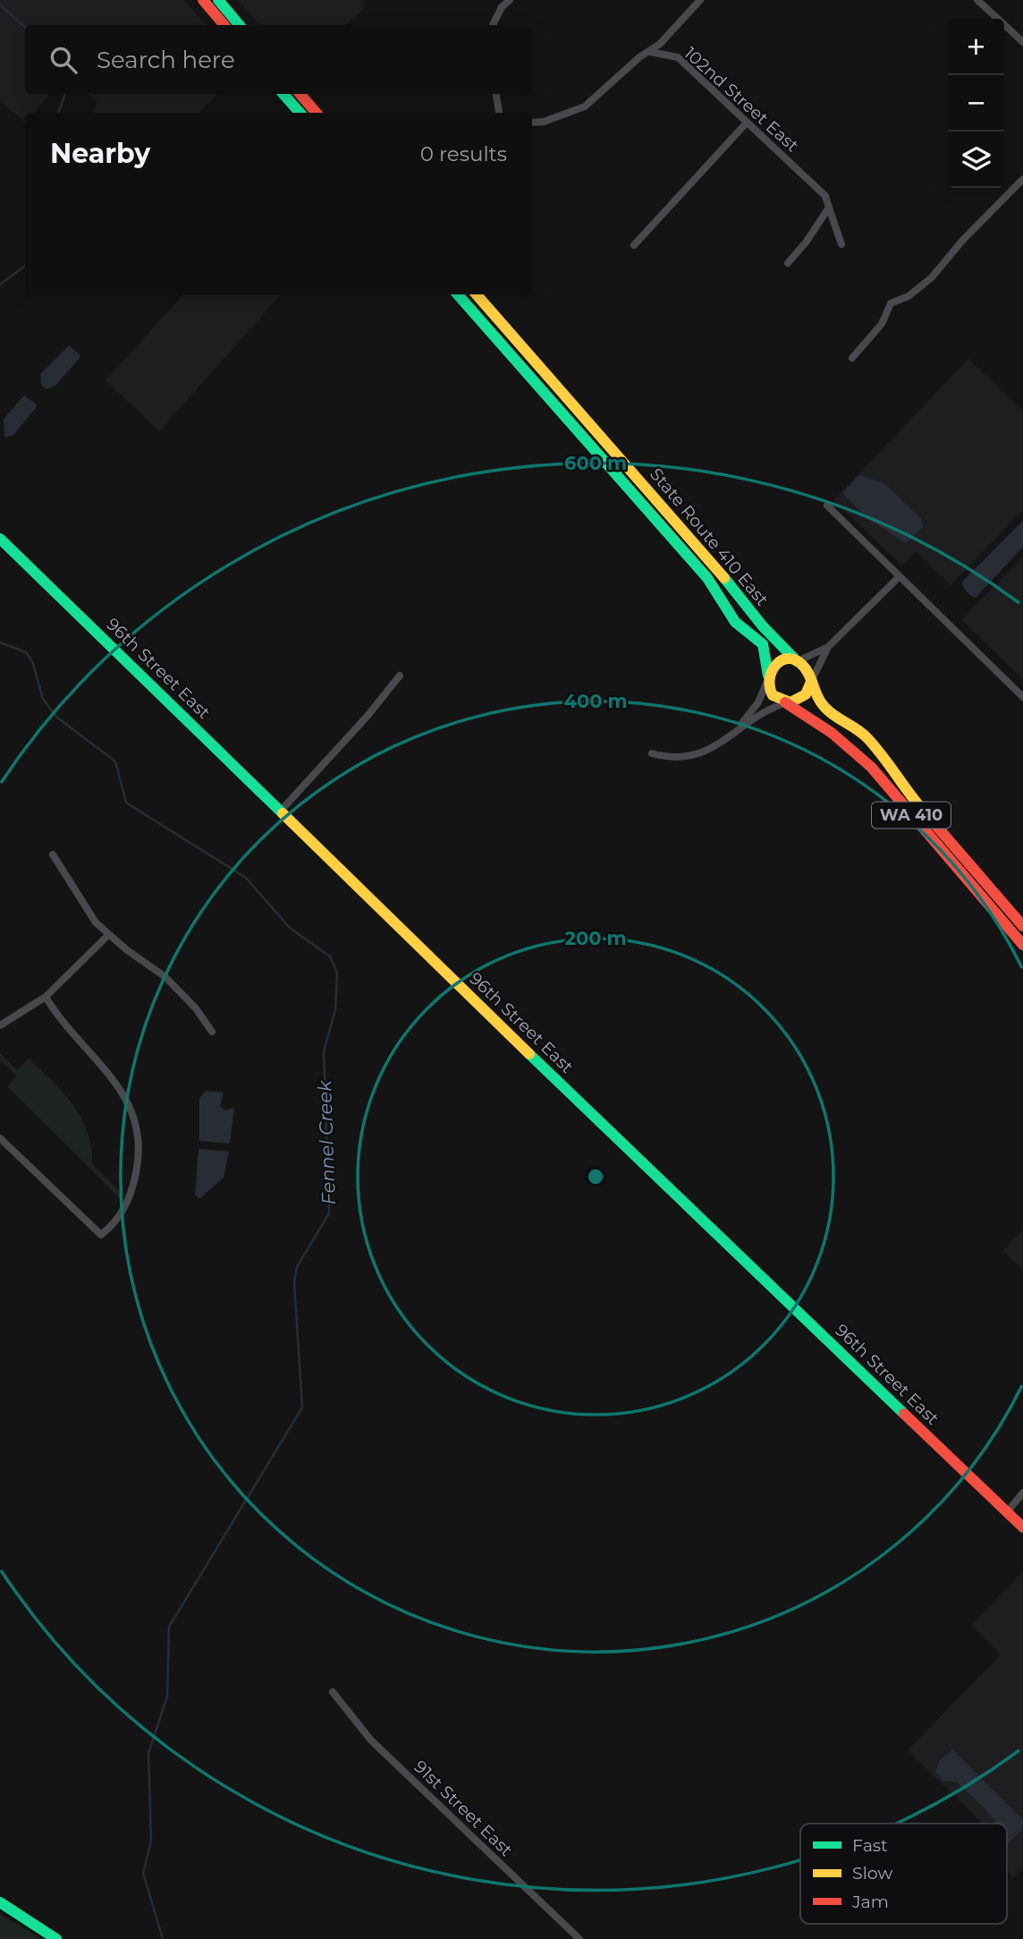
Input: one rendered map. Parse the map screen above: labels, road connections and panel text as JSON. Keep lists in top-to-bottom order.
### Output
{
  "streets": {
    "main road": ["State Route 410 East", "96th Street East", "WA 410"],
    "street": ["102nd Street East", "91st Street East"]
  },
  "crossings": [
    ["State Route 410 East", "WA 410"]
  ],
  "water": ["Fennel Creek"],
  "legend": ["Fast", "Slow", "Jam"],
  "page": {
    "map_buttons": ["+", "−"],
    "search": "Search here",
    "heading": ["Nearby", "0 results"]
  },
  "rings": ["600 m", "400 m", "200 m"]
}
